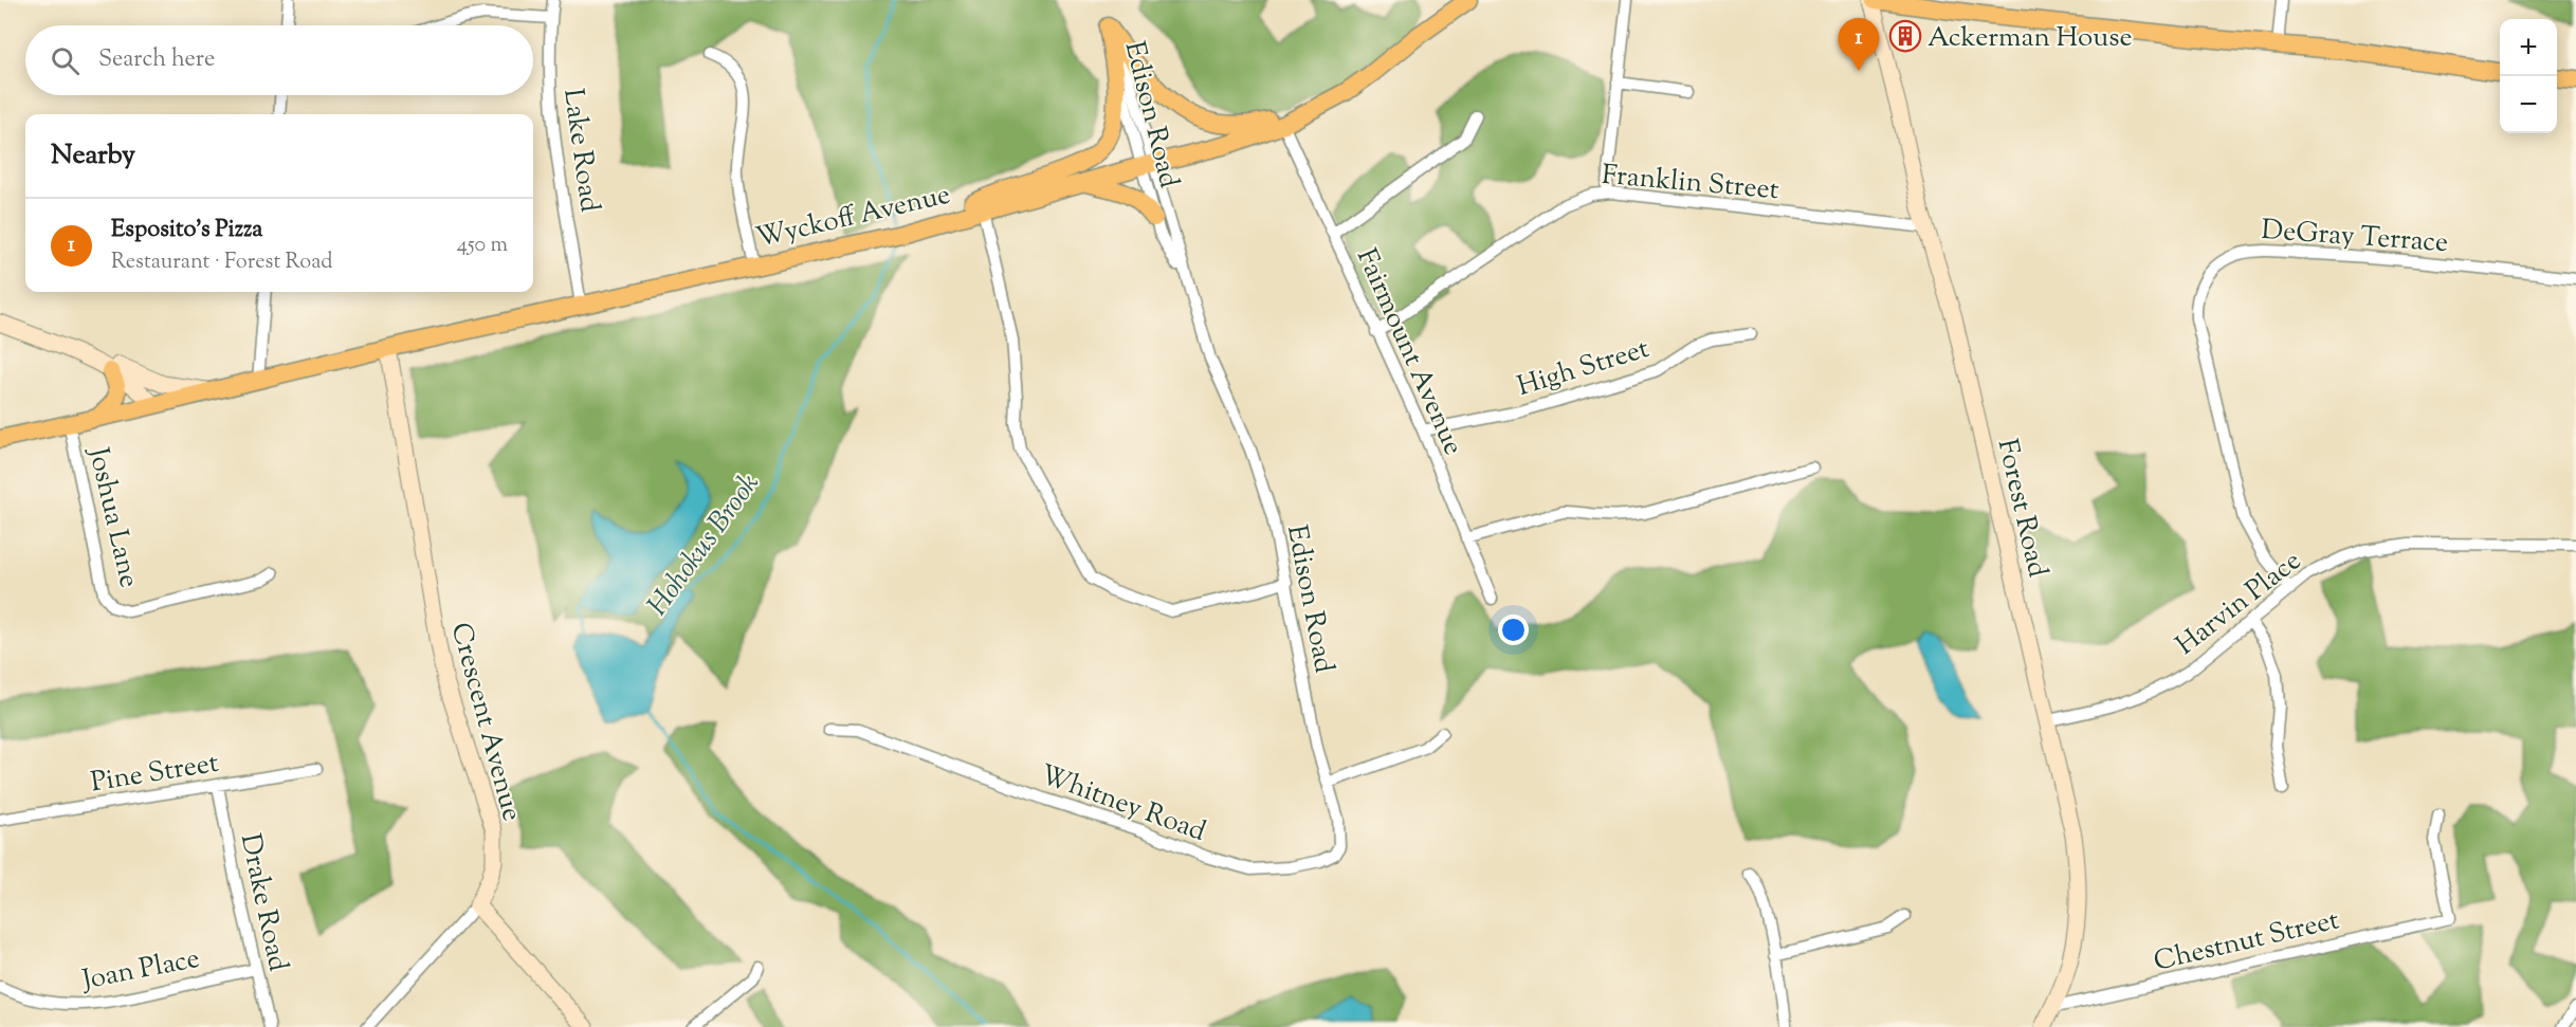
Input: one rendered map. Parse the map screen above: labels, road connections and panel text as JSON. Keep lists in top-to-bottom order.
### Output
{
  "streets": {
    "main road": ["Wyckoff Avenue", "Forest Road", "Crescent Avenue"],
    "street": [
      "Edison Road",
      "Lake Road",
      "Franklin Street",
      "DeGray Terrace",
      "Fairmount Avenue",
      "High Street",
      "Joshua Lane",
      "Harvin Place",
      "Pine Street",
      "Whitney Road",
      "Drake Road",
      "Chestnut Street",
      "Joan Place"
    ]
  },
  "crossings": [
    ["Edison Road", "Wyckoff Avenue"],
    ["Edison Road", "Whitney Road"],
    ["Lake Road", "Wyckoff Avenue"],
    ["Franklin Street", "Fairmount Avenue"],
    ["Franklin Street", "Forest Road"],
    ["Wyckoff Avenue", "Fairmount Avenue"],
    ["Wyckoff Avenue", "Crescent Avenue"],
    ["DeGray Terrace", "Harvin Place"],
    ["Fairmount Avenue", "High Street"],
    ["Forest Road", "Harvin Place"],
    ["Forest Road", "Chestnut Street"],
    ["Pine Street", "Drake Road"],
    ["Drake Road", "Joan Place"]
  ],
  "water": ["Hohokus Brook"],
  "places": {
    "building": ["Ackerman House"]
  },
  "page": {
    "pins": "1",
    "map_buttons": ["+", "−"],
    "search": "Search here",
    "heading": "Nearby",
    "list": [
      {
        "mark": "1",
        "name": "Esposito's Pizza",
        "note": "Restaurant · Forest Road",
        "value": "450 m"
      }
    ]
  }
}
